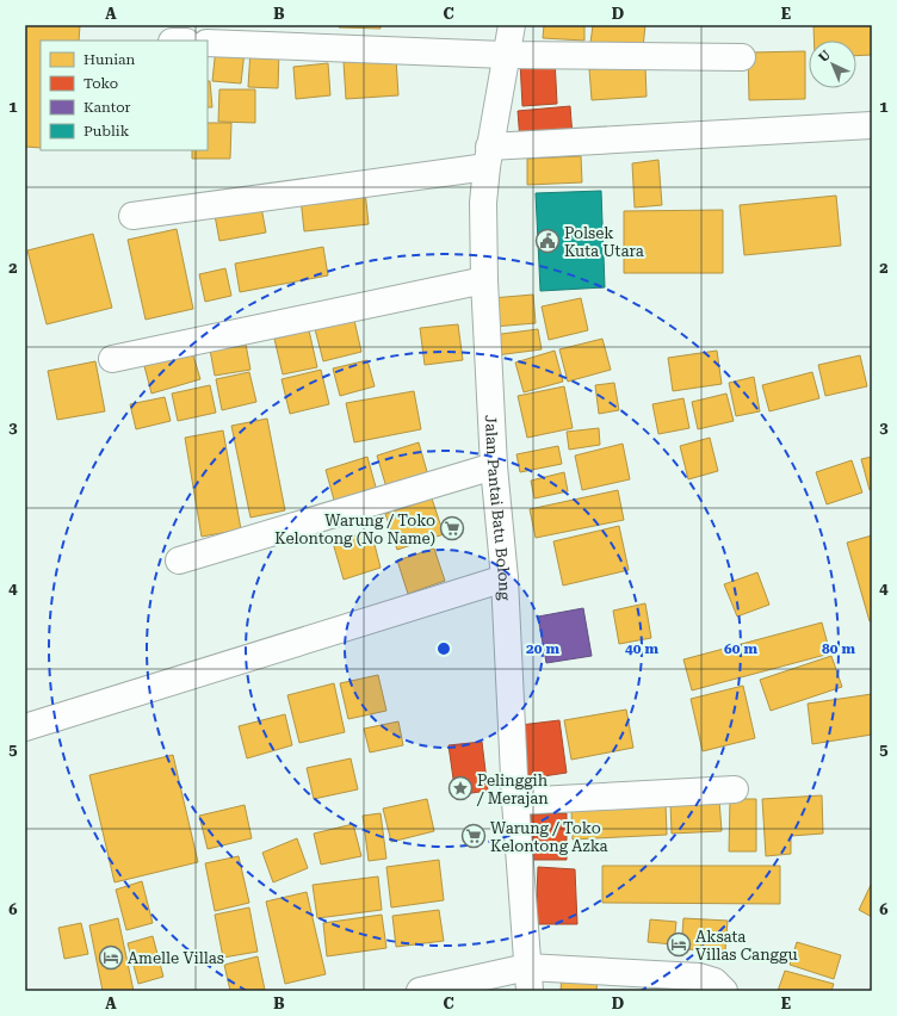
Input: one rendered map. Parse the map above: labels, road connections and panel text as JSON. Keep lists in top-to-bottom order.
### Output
{
  "streets": {
    "street": ["Jalan Pantai Batu Bolong"]
  },
  "places": {
    "public building": ["Polsek Kuta Utara"],
    "supermarket": ["Warung / Toko Kelontong (No Name)", "Warung / Toko Kelontong Azka"],
    "place": ["Pelinggih / Merajan"],
    "hotel": ["Aksata Villas Canggu", "Amelle Villas"]
  },
  "legend": [
    "Hunian",
    "Toko",
    "Kantor",
    "Publik"
  ],
  "north": "top left",
  "grid": {
    "columns": [
      "A",
      "B",
      "C",
      "D",
      "E"
    ],
    "rows": [
      "1",
      "2",
      "3",
      "4",
      "5",
      "6"
    ]
  },
  "rings": [
    "20 m",
    "40 m",
    "60 m",
    "80 m"
  ]
}
